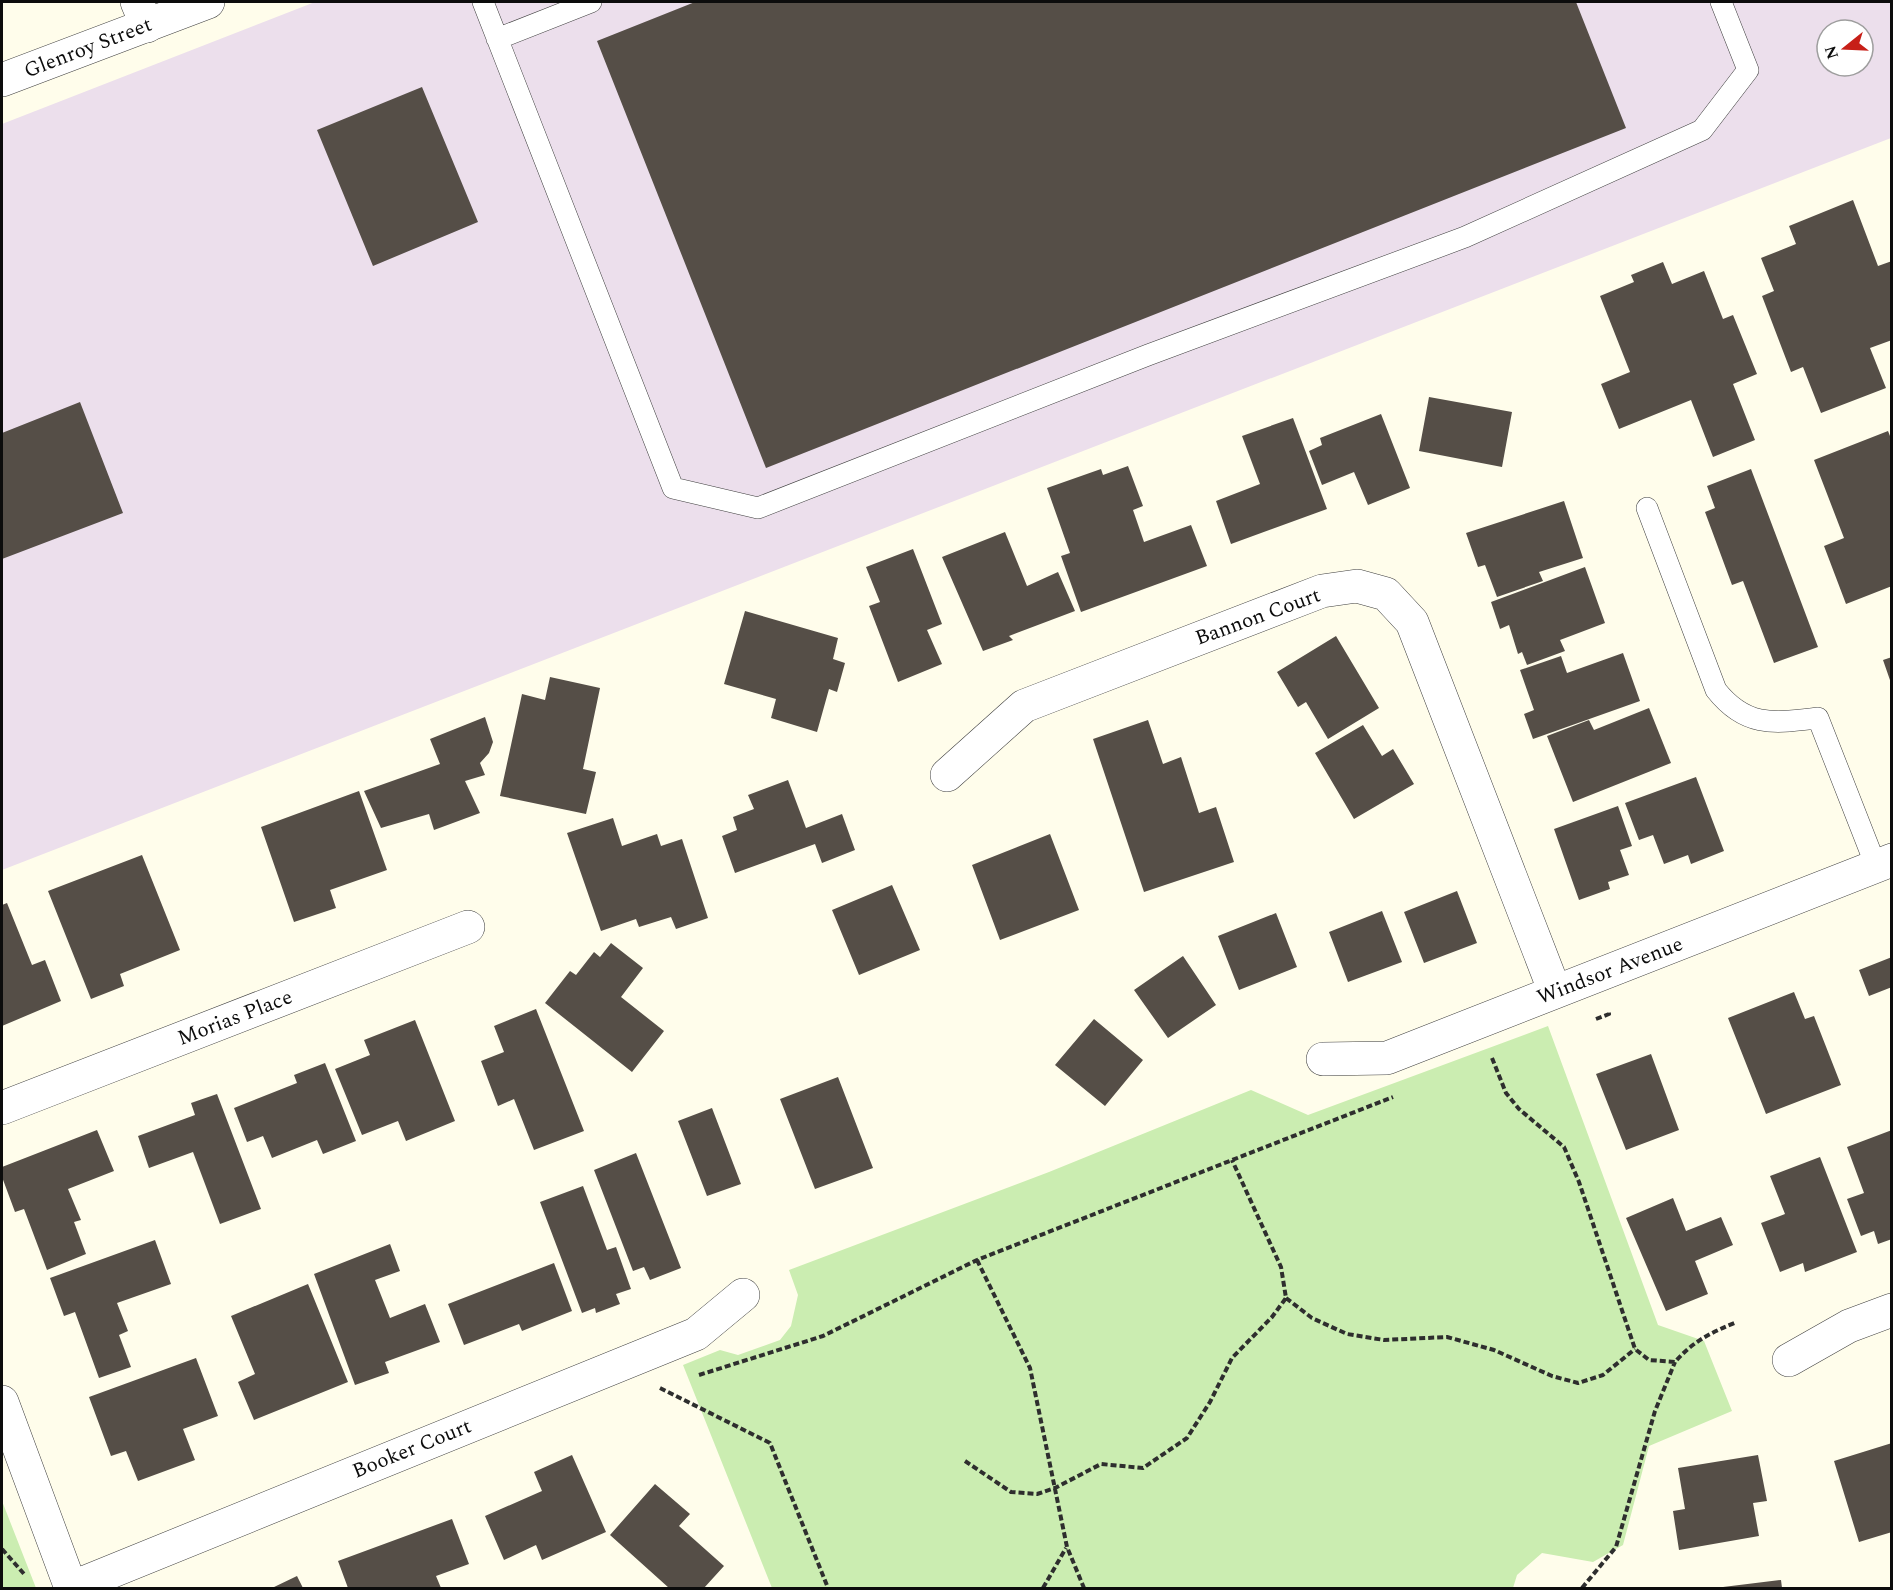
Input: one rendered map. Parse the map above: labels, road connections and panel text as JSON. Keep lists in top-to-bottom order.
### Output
{
  "streets": {
    "street": [
      "Glenroy Street",
      "Bannon Court",
      "Windsor Avenue",
      "Morias Place",
      "Booker Court"
    ]
  },
  "crossings": [
    ["Bannon Court", "Windsor Avenue"]
  ],
  "north": "left"
}
